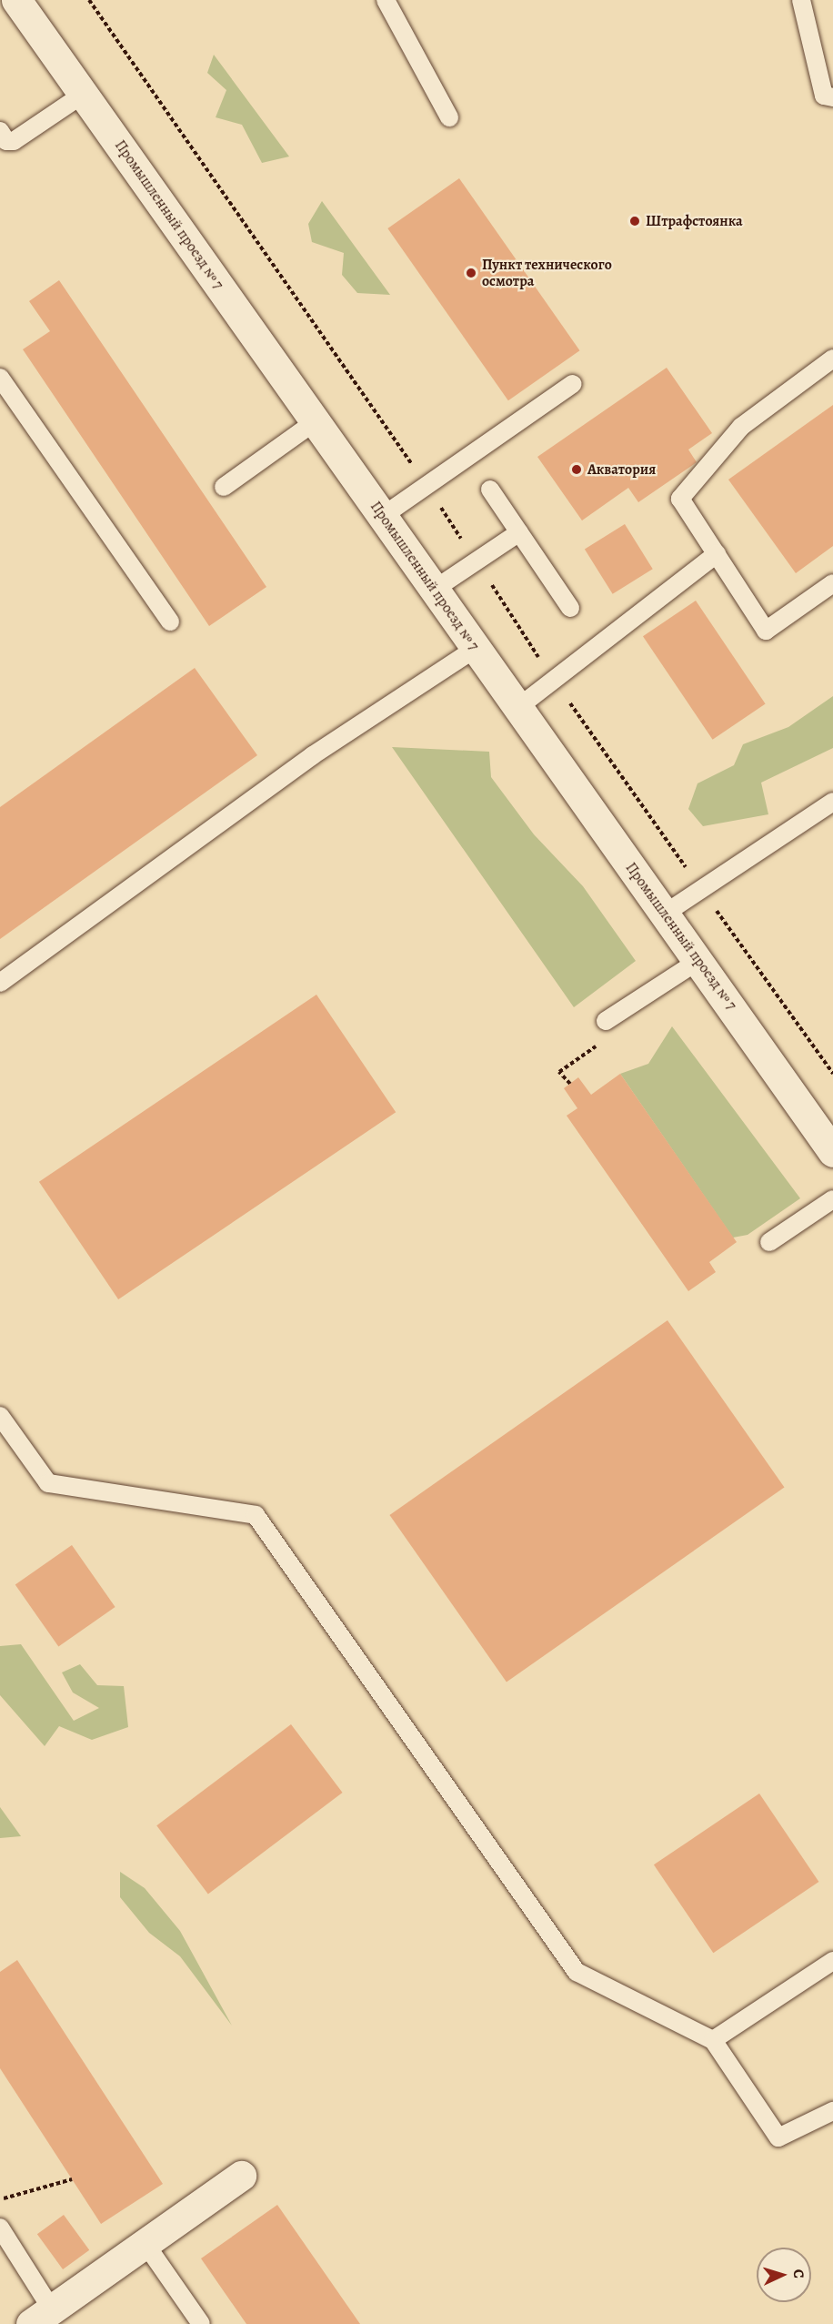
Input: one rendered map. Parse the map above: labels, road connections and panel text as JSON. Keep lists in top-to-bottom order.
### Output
{
  "streets": {
    "street": ["Промышленный проезд № 7"]
  },
  "places": ["Штрафстоянка", "Пункт технического осмотра", "Акватория"],
  "north": "right"
}
